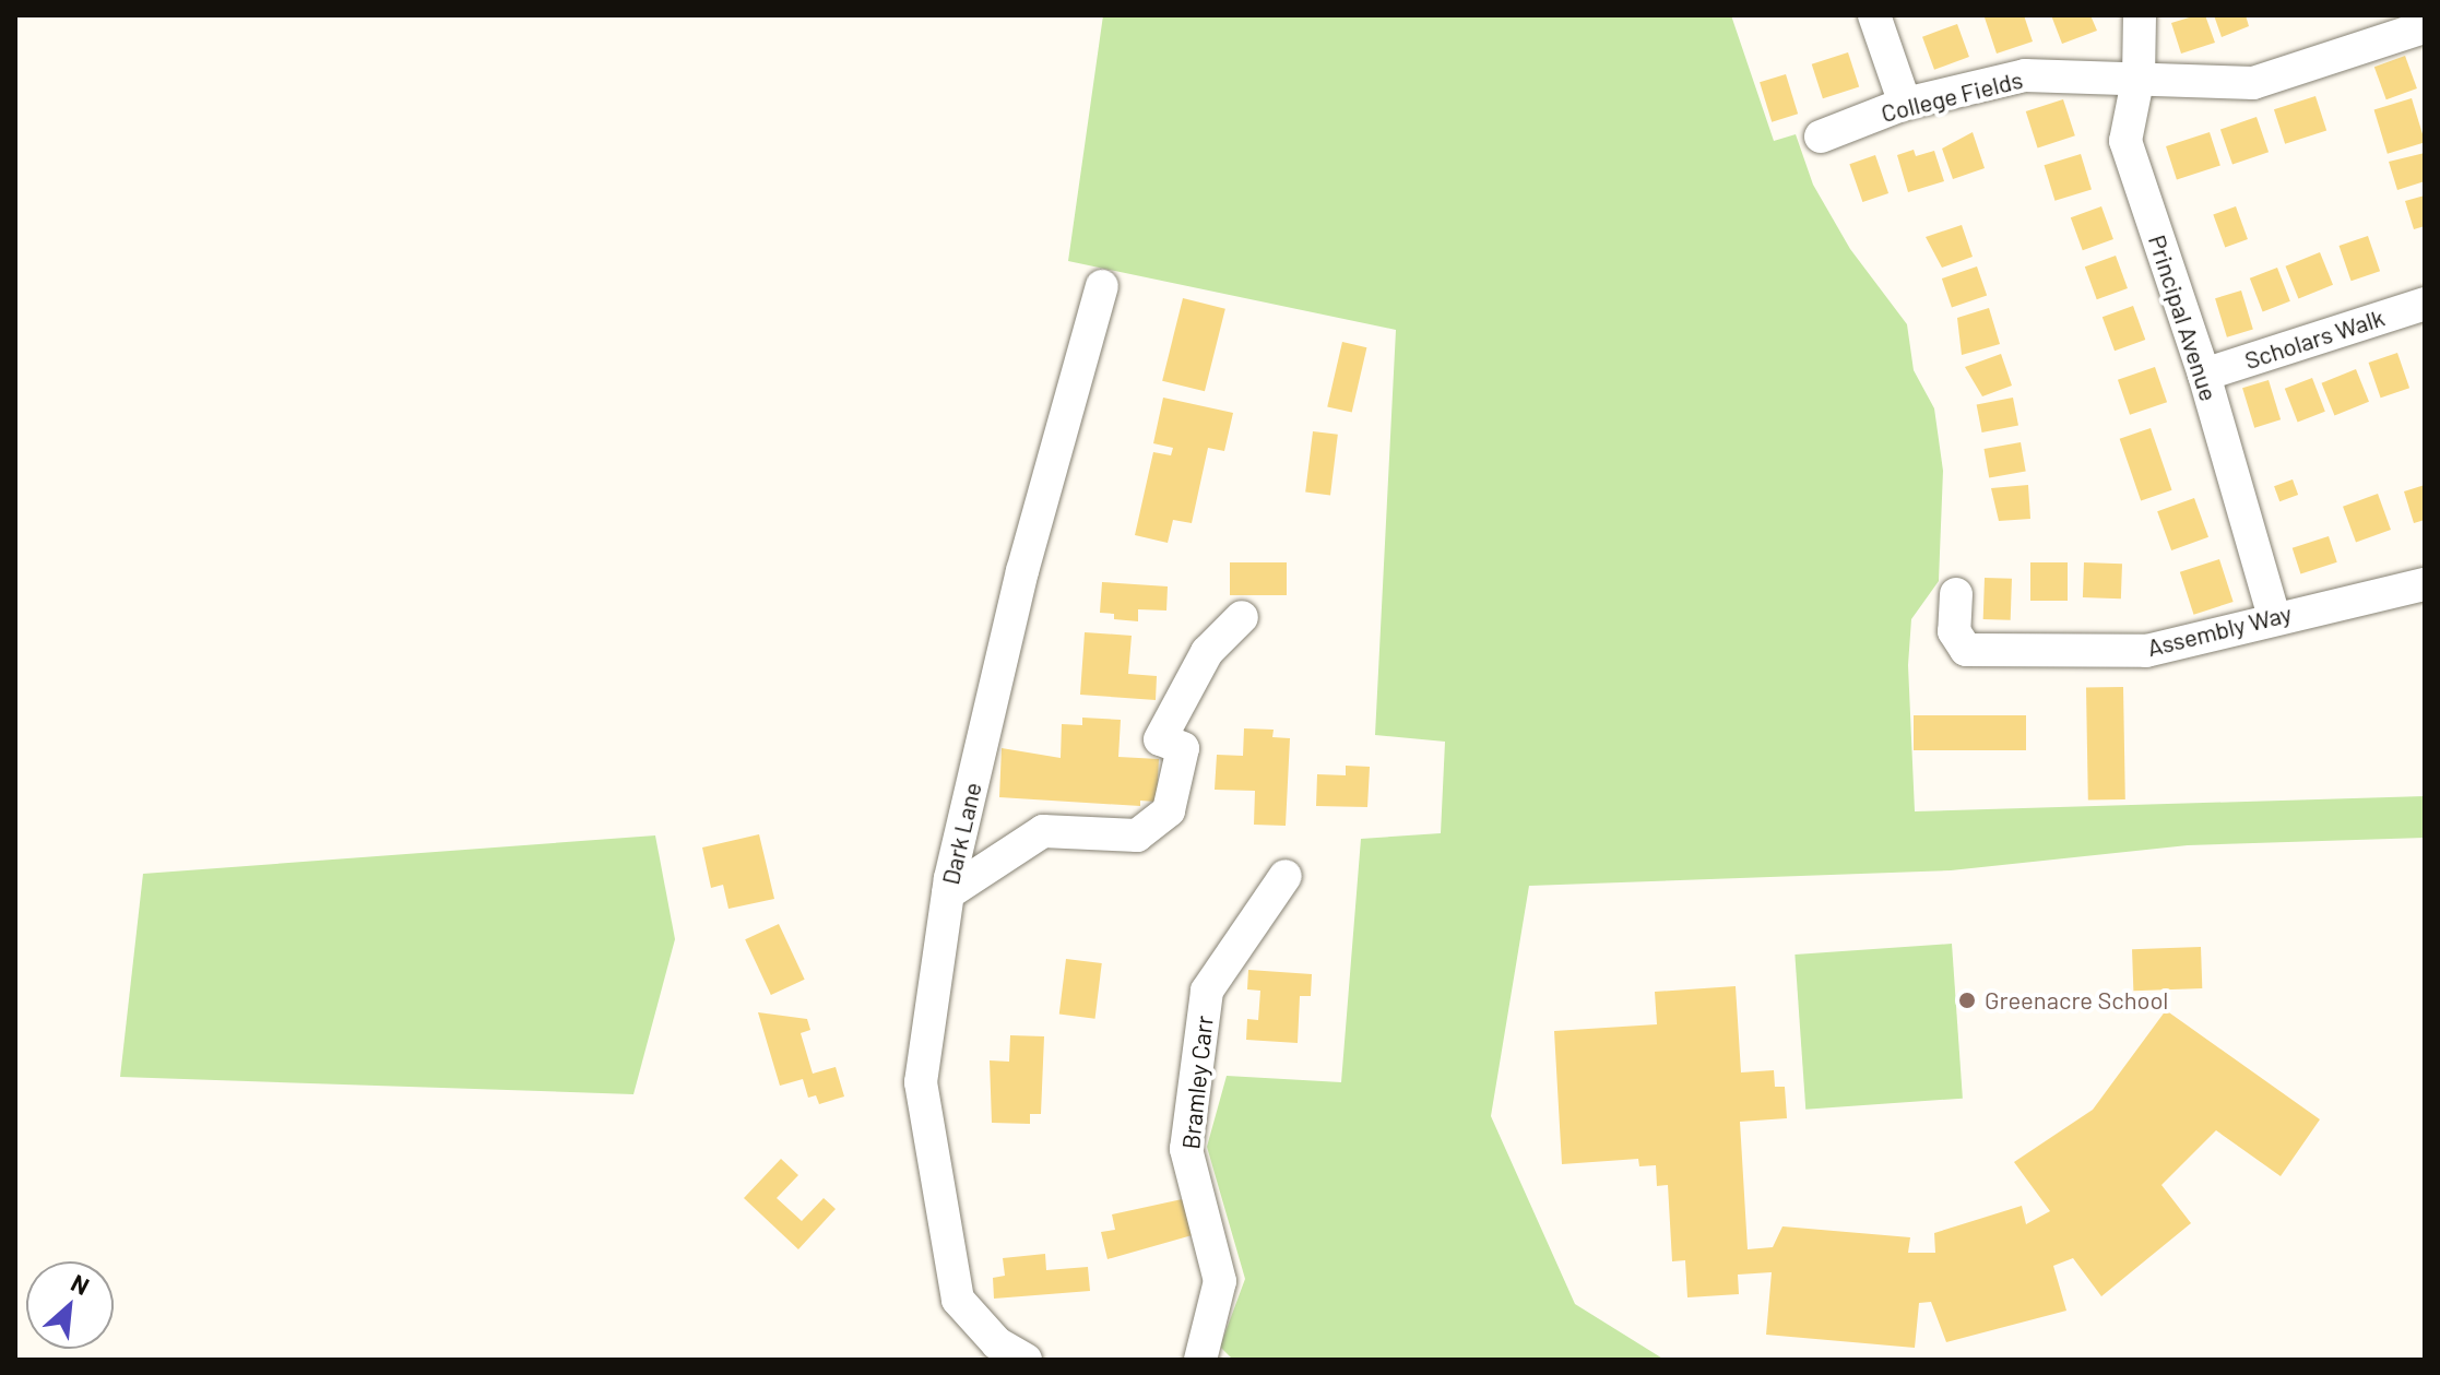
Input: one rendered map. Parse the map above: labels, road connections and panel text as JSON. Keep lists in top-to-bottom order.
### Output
{
  "streets": {
    "street": [
      "College Fields",
      "Principal Avenue",
      "Scholars Walk",
      "Assembly Way",
      "Dark Lane",
      "Bramley Carr"
    ]
  },
  "crossings": [
    ["College Fields", "Principal Avenue"],
    ["Principal Avenue", "Scholars Walk"],
    ["Principal Avenue", "Assembly Way"]
  ],
  "places": ["Greenacre School"],
  "north": "top right"
}
